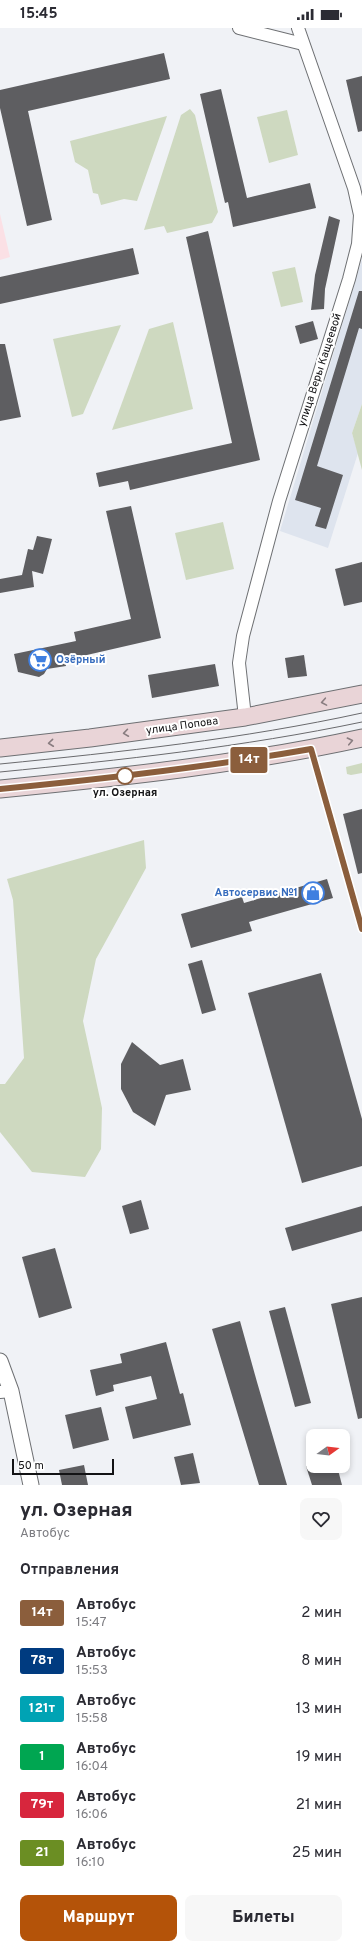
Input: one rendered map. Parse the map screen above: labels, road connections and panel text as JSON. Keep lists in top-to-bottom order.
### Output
{
  "streets": {
    "main road": ["улица Попова"],
    "street": ["улица Веры Кащеевой"]
  },
  "crossings": [
    ["улица Веры Кащеевой", "улица Попова"]
  ],
  "places": {
    "supermarket": ["Озёрный"],
    "other": ["ул. Озерная"],
    "shop": ["Автосервис №1"]
  },
  "lines": ["bus line 14т"],
  "scale_bar": "50 m",
  "north": "right",
  "page": {
    "status": "15:45",
    "on_map": "14т",
    "scale": "50 m",
    "heading": [
      ["ул. Озерная", "Автобус"],
      "Отправления"
    ],
    "list": [
      {
        "mark": "14т",
        "name": "Автобус",
        "note": "15:47",
        "value": "2 мин"
      },
      {
        "mark": "78т",
        "name": "Автобус",
        "note": "15:53",
        "value": "8 мин"
      },
      {
        "mark": "121т",
        "name": "Автобус",
        "note": "15:58",
        "value": "13 мин"
      },
      {
        "mark": "1",
        "name": "Автобус",
        "note": "16:04",
        "value": "19 мин"
      },
      {
        "mark": "79т",
        "name": "Автобус",
        "note": "16:06",
        "value": "21 мин"
      },
      {
        "mark": "21",
        "name": "Автобус",
        "note": "16:10",
        "value": "25 мин"
      }
    ],
    "buttons": ["Маршрут", "Билеты"]
  }
}
